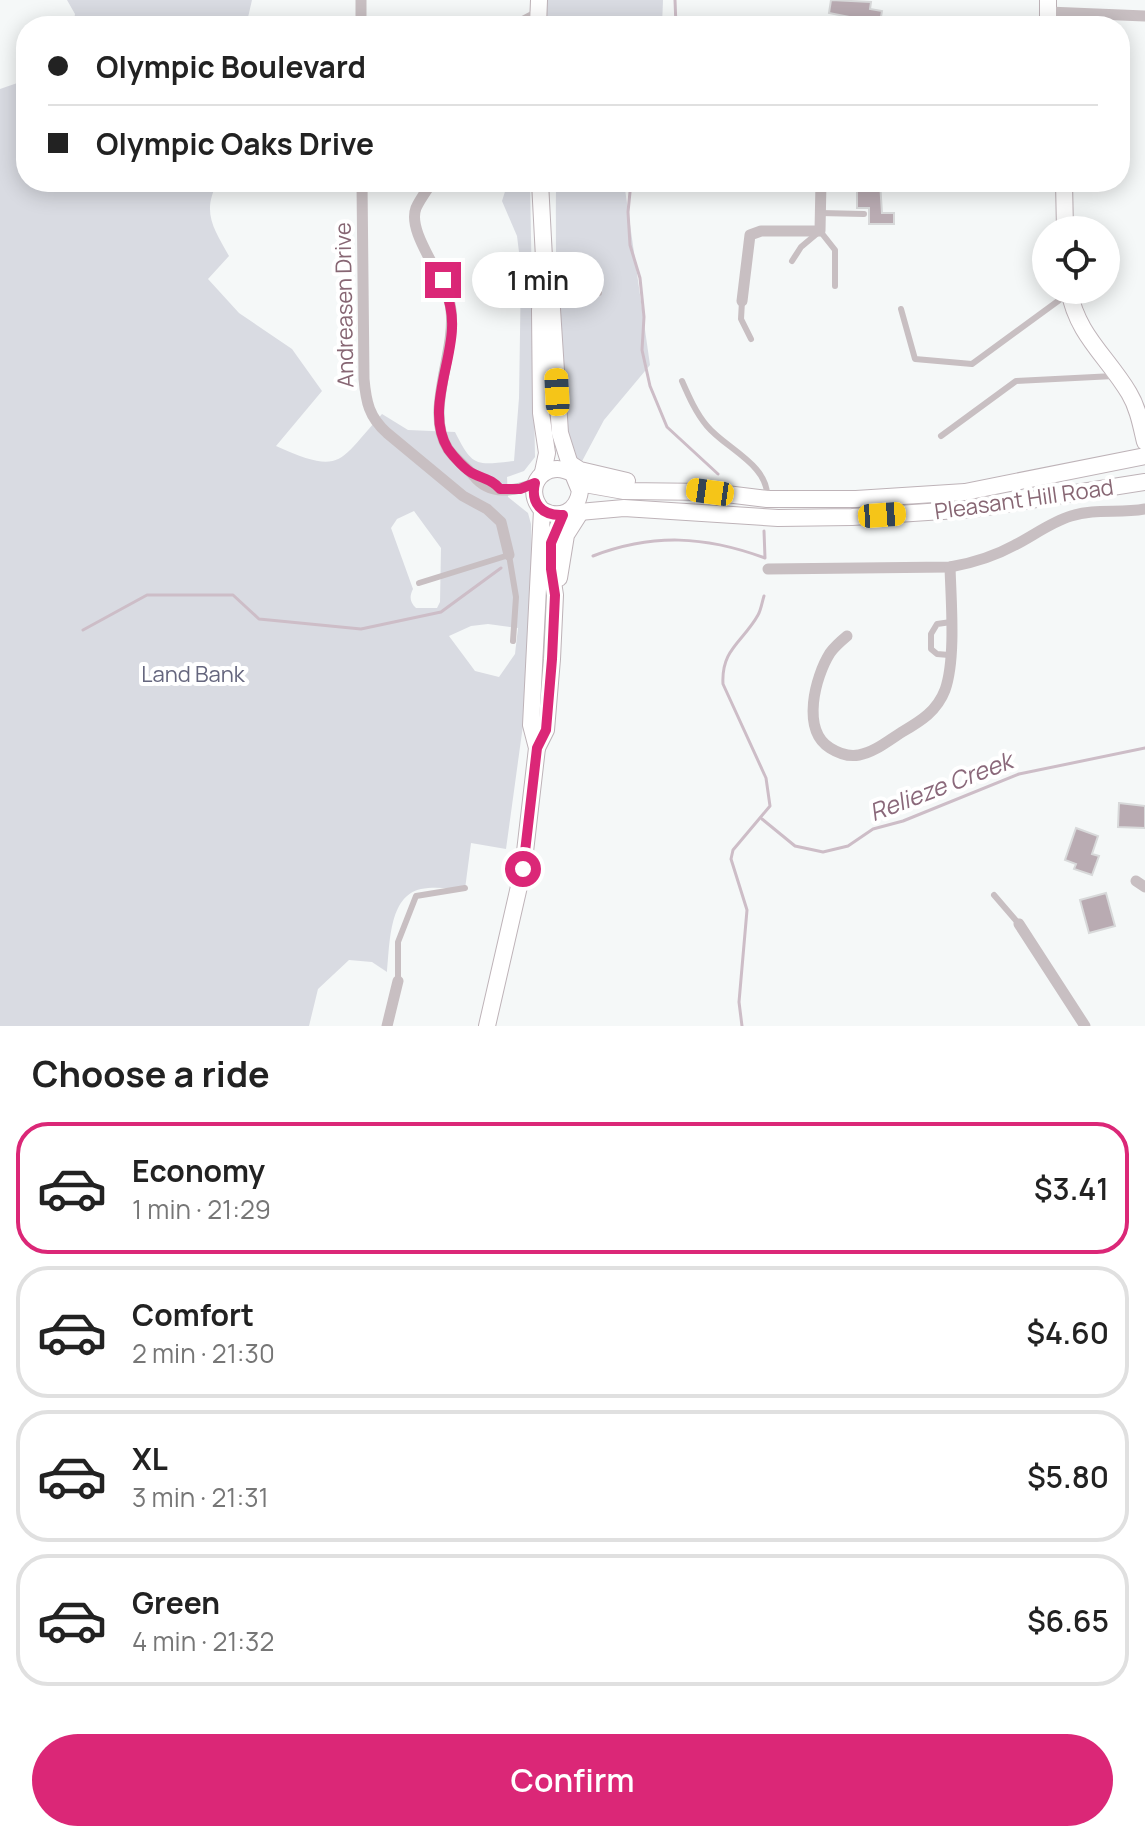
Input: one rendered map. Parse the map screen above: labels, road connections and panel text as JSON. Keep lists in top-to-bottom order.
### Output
{
  "streets": {
    "main road": ["Pleasant Hill Road"],
    "street": ["Andreasen Drive"]
  },
  "water": ["Relieze Creek"],
  "parks": ["Land Bank"],
  "page": {
    "banner": ["Olympic Boulevard", "Olympic Oaks Drive"],
    "bubble": "1 min",
    "heading": "Choose a ride",
    "list": [
      {
        "name": "Economy",
        "note": "1 min · 21:29",
        "value": "$3.41"
      },
      {
        "name": "Comfort",
        "note": "2 min · 21:30",
        "value": "$4.60"
      },
      {
        "name": "XL",
        "note": "3 min · 21:31",
        "value": "$5.80"
      },
      {
        "name": "Green",
        "note": "4 min · 21:32",
        "value": "$6.65"
      }
    ],
    "buttons": "Confirm"
  }
}
